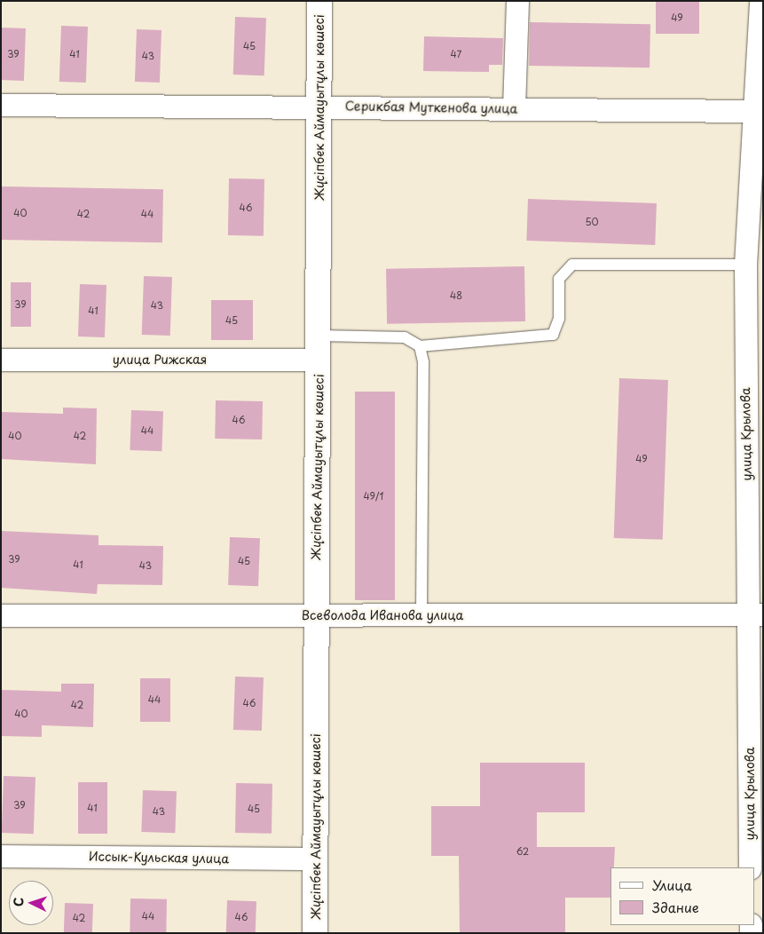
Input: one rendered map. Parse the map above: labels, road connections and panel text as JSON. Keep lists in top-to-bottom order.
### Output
{
  "streets": {
    "street": [
      "Жүсіпбек Аймауытұлы көшесі",
      "Серикбая Муткенова улица",
      "улица Рижская",
      "улица Крылова",
      "Всеволода Иванова улица",
      "Иссык-Кульская улица"
    ]
  },
  "crossings": [
    ["Жүсіпбек Аймауытұлы көшесі", "Серикбая Муткенова улица"],
    ["Жүсіпбек Аймауытұлы көшесі", "улица Рижская"],
    ["Жүсіпбек Аймауытұлы көшесі", "Всеволода Иванова улица"],
    ["Жүсіпбек Аймауытұлы көшесі", "Иссык-Кульская улица"],
    ["Серикбая Муткенова улица", "улица Крылова"],
    ["улица Крылова", "Всеволода Иванова улица"]
  ],
  "house_numbers": [
    "49",
    "45",
    "39",
    "41",
    "47",
    "43",
    "46",
    "40",
    "42",
    "44",
    "50",
    "48",
    "39",
    "43",
    "41",
    "45",
    "46",
    "44",
    "40",
    "42",
    "49",
    "49/1",
    "39",
    "45",
    "41",
    "43",
    "44",
    "46",
    "42",
    "40",
    "39",
    "41",
    "45",
    "43",
    "62",
    "44",
    "46",
    "42"
  ],
  "legend": ["Улица", "Здание"],
  "north": "left"
}
